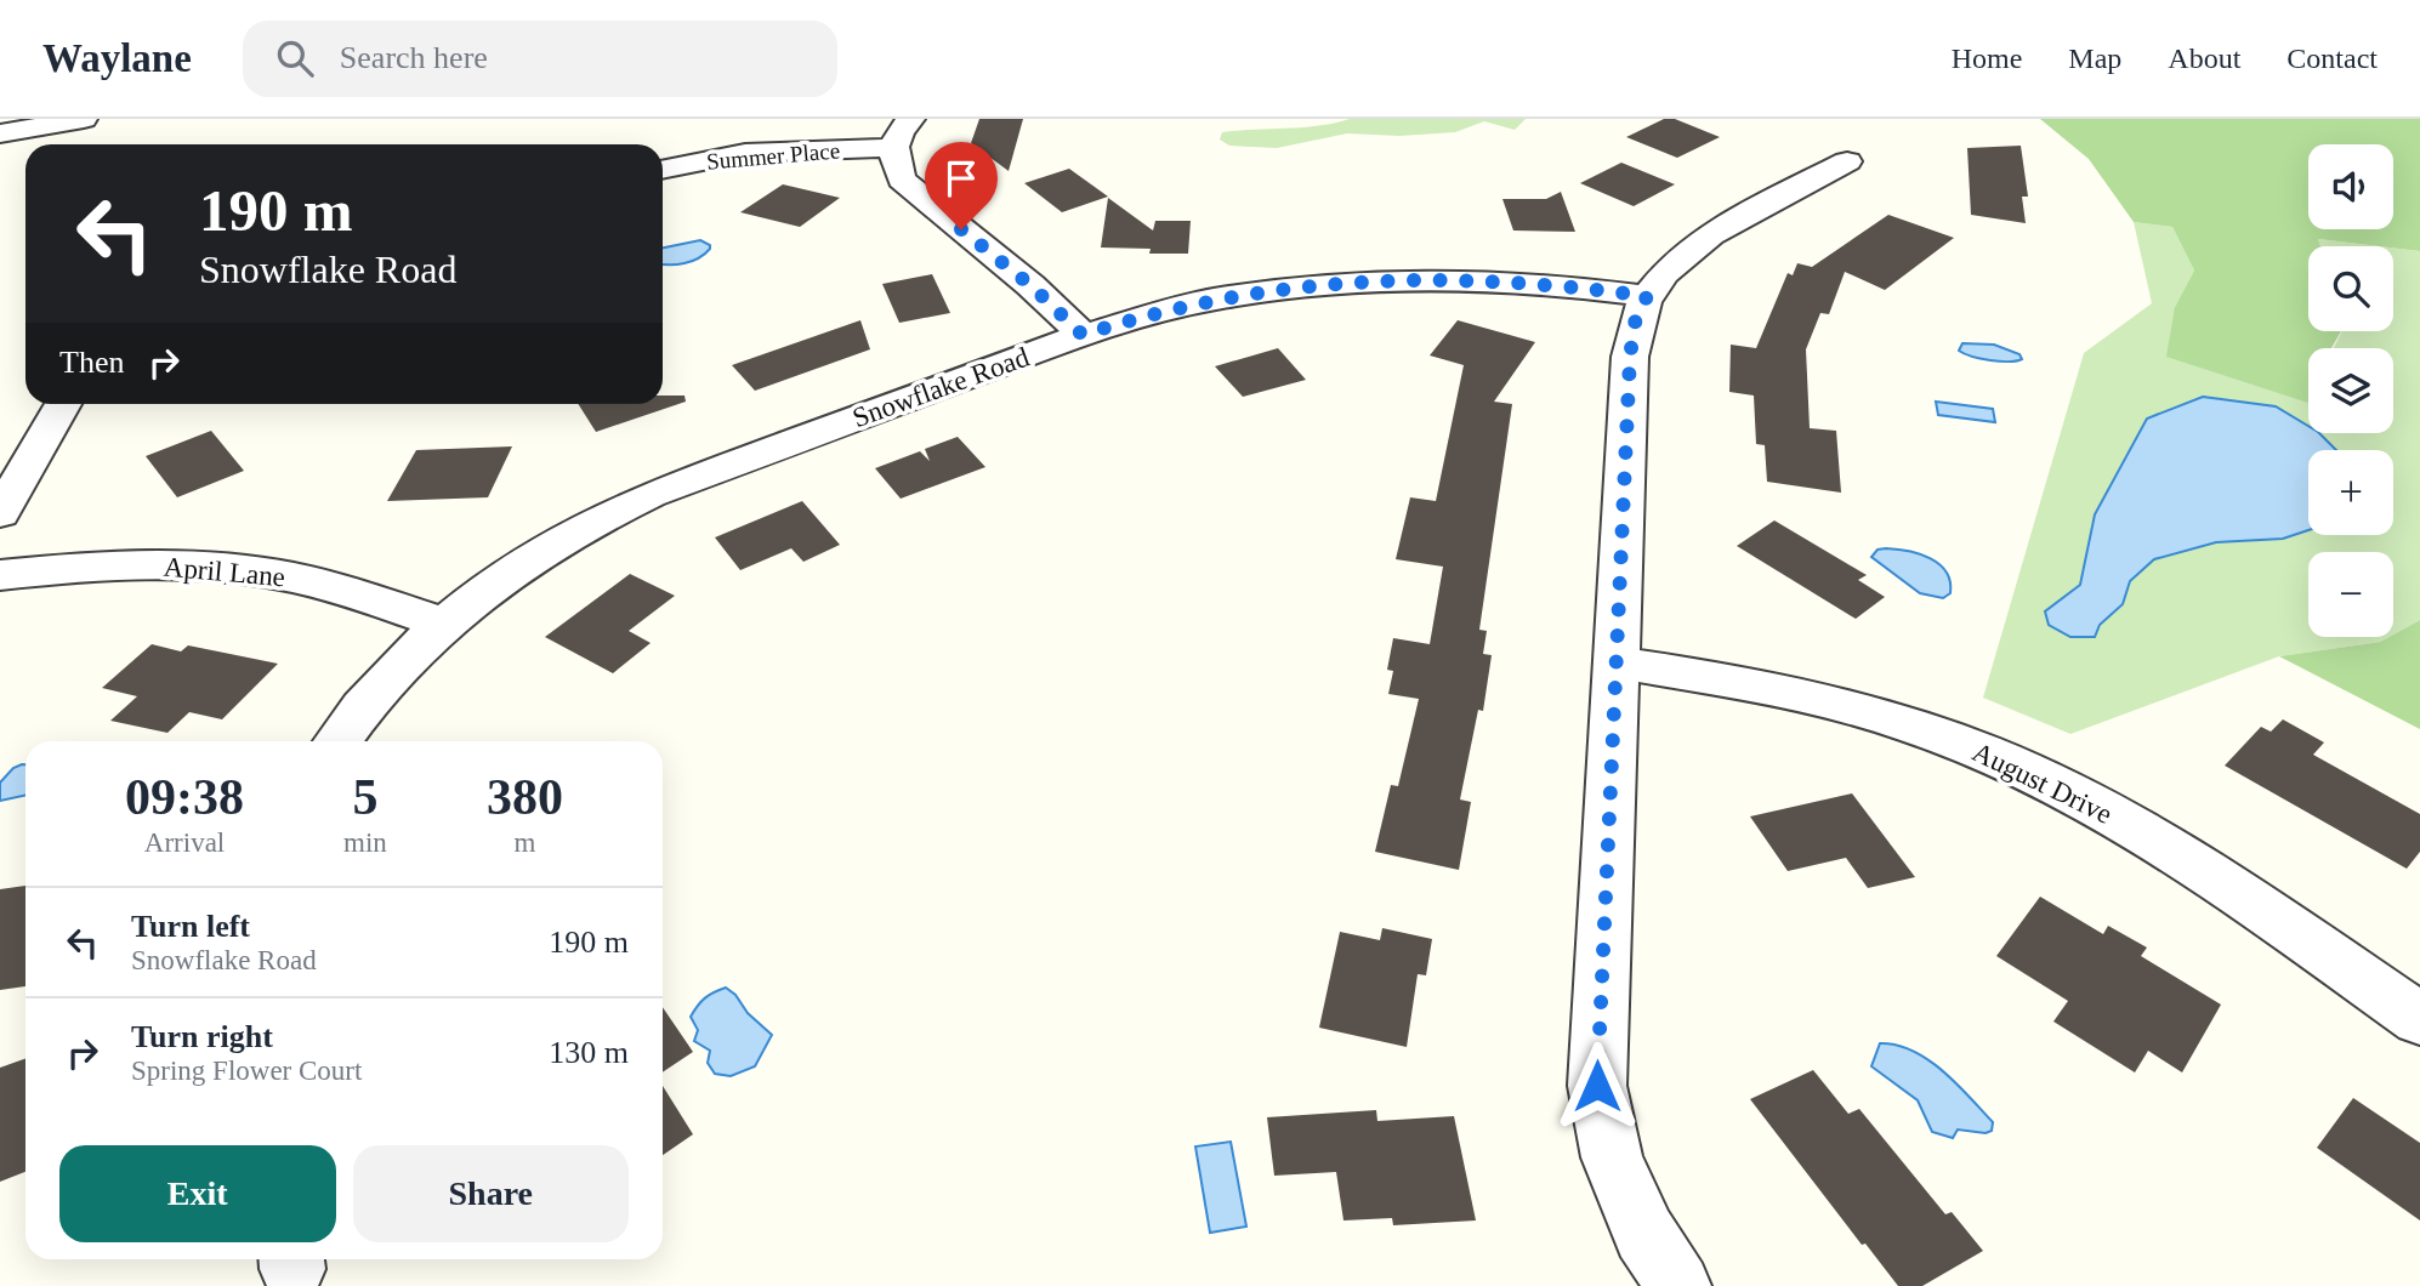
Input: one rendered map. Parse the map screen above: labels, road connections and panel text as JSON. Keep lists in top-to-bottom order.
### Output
{
  "streets": {
    "street": [
      "Summer Place",
      "Snowflake Road",
      "April Lane",
      "August Drive"
    ]
  },
  "crossings": [
    ["Snowflake Road", "April Lane"]
  ],
  "page": {
    "header": "Waylane",
    "search": "Search here",
    "nav": [
      "Home",
      "Map",
      "About",
      "Contact"
    ],
    "map_buttons": ["+", "−"],
    "turn": ["190 m", "Snowflake Road"],
    "then": "Then",
    "eta": [
      "09:38",
      "Arrival",
      "5",
      "min",
      "380",
      "m"
    ],
    "list": [
      {
        "name": "Turn left",
        "note": "Snowflake Road",
        "value": "190 m"
      },
      {
        "name": "Turn right",
        "note": "Spring Flower Court",
        "value": "130 m"
      }
    ],
    "buttons": ["Exit", "Share"]
  }
}
